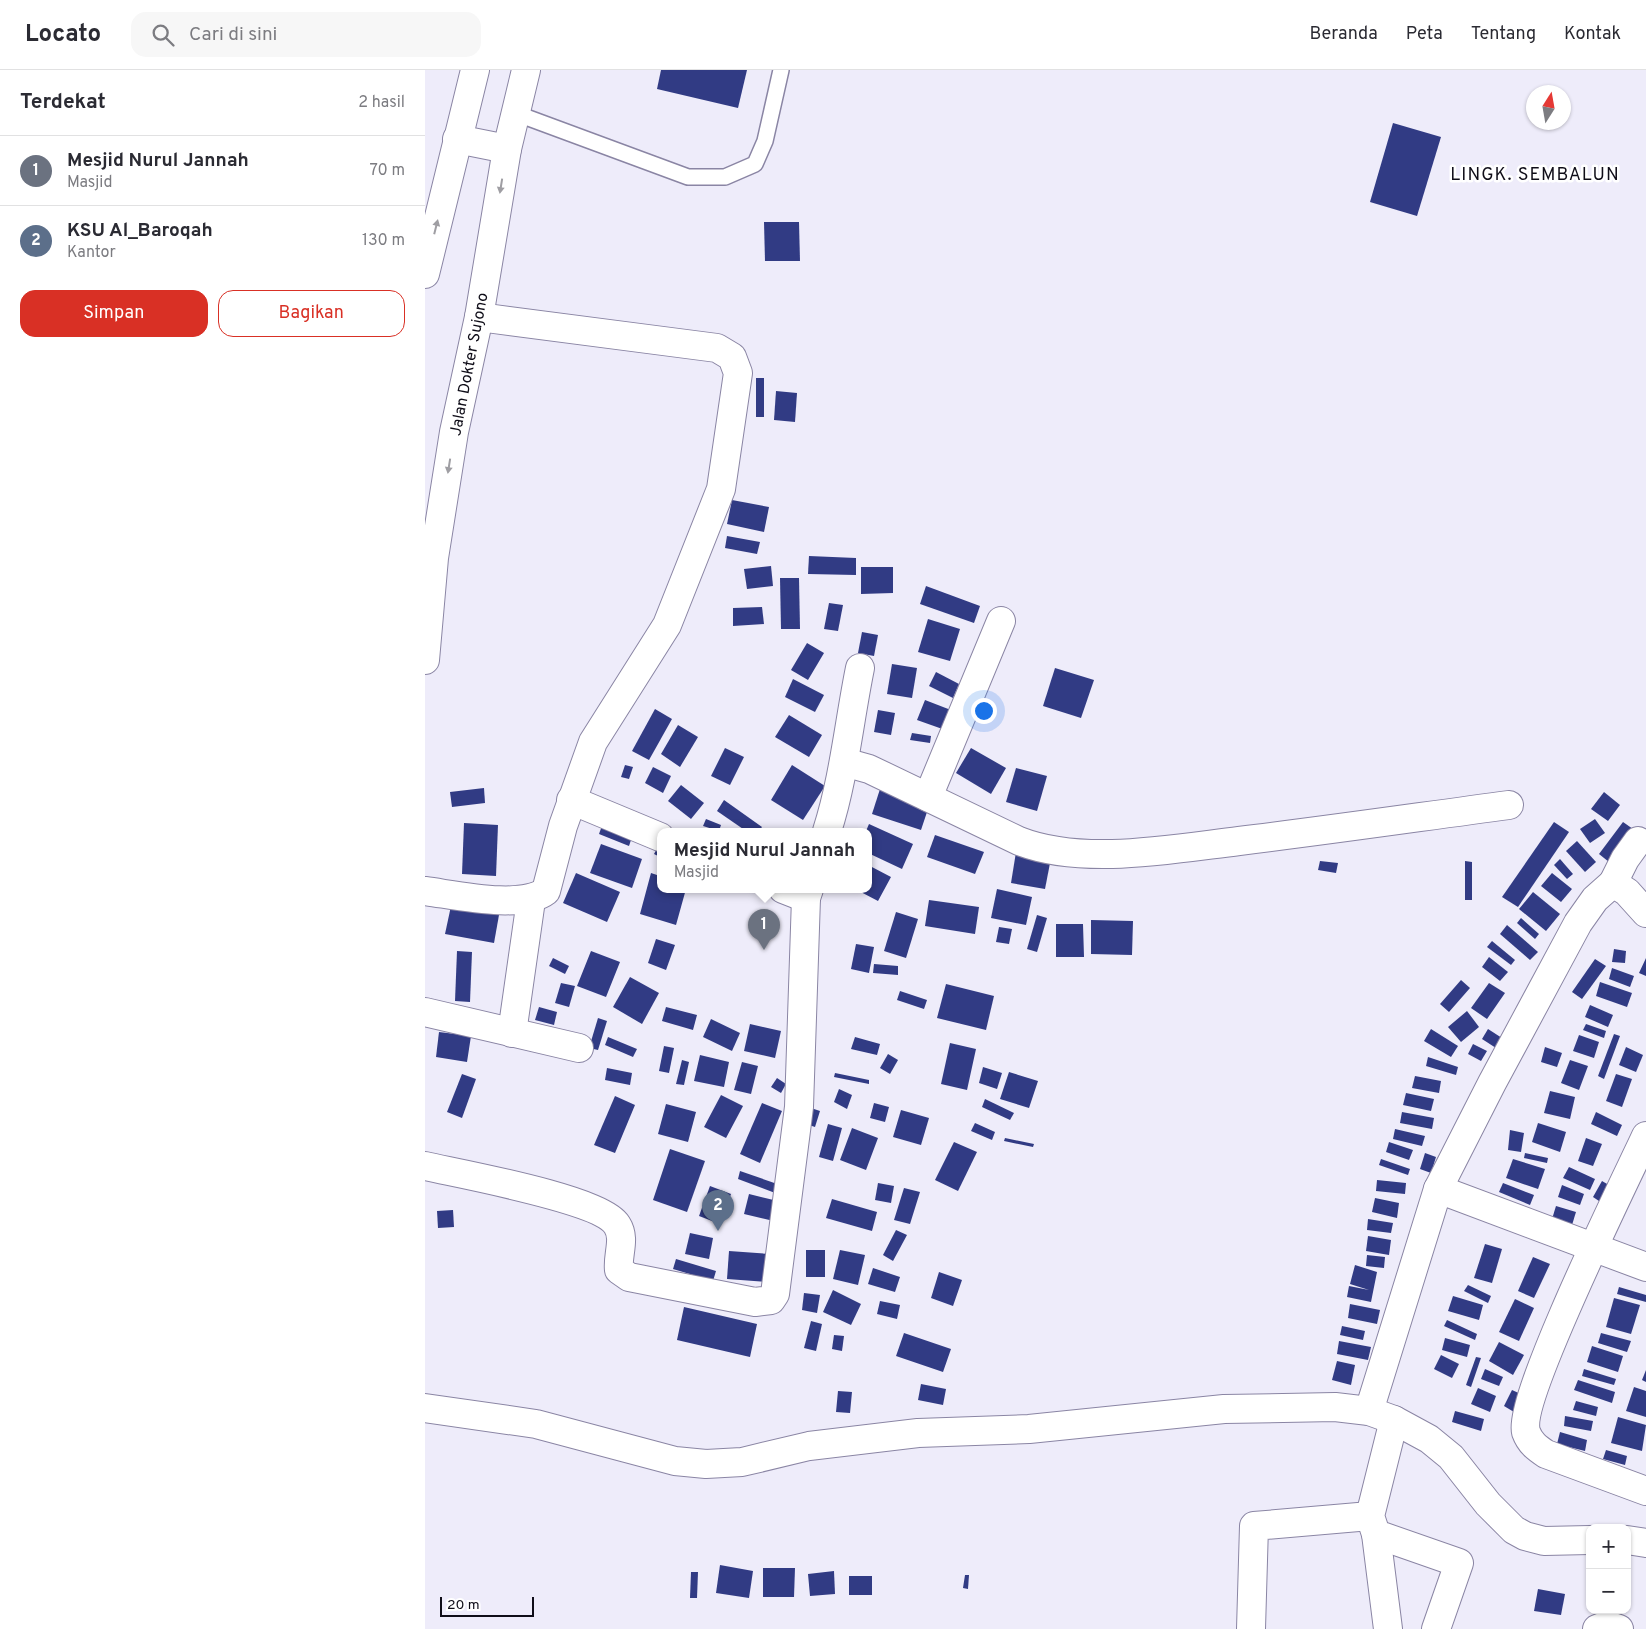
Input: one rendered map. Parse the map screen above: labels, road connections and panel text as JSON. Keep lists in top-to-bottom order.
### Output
{
  "streets": {
    "main road": ["Jalan Dokter Sujono"]
  },
  "one_way": ["Jalan Dokter Sujono"],
  "districts": ["LINGK. SEMBALUN"],
  "scale_bar": "20 m",
  "north": "top",
  "page": {
    "header": "Locato",
    "search": "Cari di sini",
    "nav": [
      "Beranda",
      "Peta",
      "Tentang",
      "Kontak"
    ],
    "heading": ["Terdekat", "2 hasil"],
    "list": [
      {
        "mark": "1",
        "name": "Mesjid Nurul Jannah",
        "note": "Masjid",
        "value": "70 m"
      },
      {
        "mark": "2",
        "name": "KSU Al_Baroqah",
        "note": "Kantor",
        "value": "130 m"
      }
    ],
    "buttons": ["Simpan", "Bagikan"],
    "popup": ["Mesjid Nurul Jannah", "Masjid"],
    "pins": ["1", "2"],
    "map_buttons": ["+", "−"],
    "scale": "20 m"
  }
}
